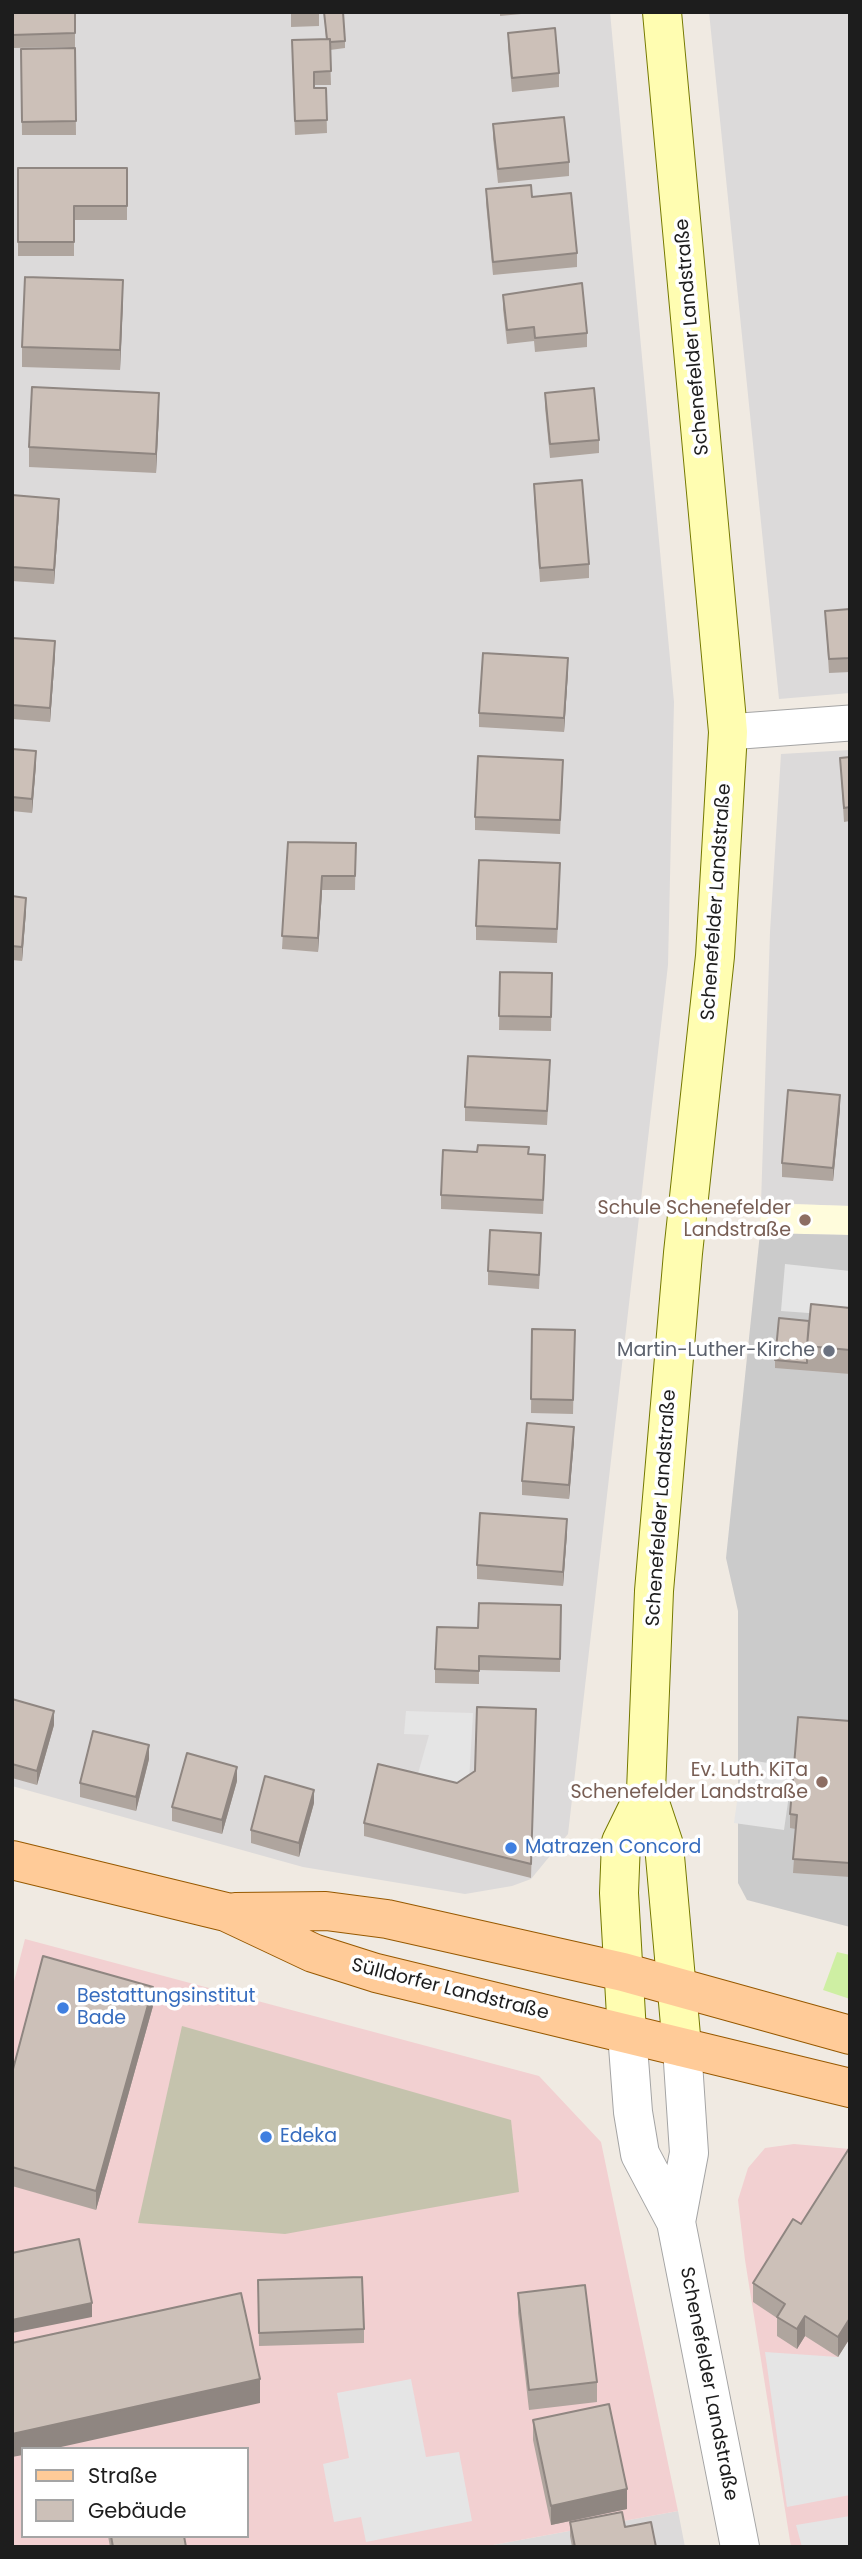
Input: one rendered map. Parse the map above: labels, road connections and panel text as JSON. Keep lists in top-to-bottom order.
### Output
{
  "streets": {
    "main road": ["Schenefelder Landstraße", "Sülldorfer Landstraße"]
  },
  "crossings": [
    ["Schenefelder Landstraße", "Sülldorfer Landstraße"]
  ],
  "places": [
    "Schule Schenefelder Landstraße",
    "Martin-Luther-Kirche",
    "Ev. Luth. KiTa Schenefelder Landstraße",
    "Matrazen Concord",
    "Bestattungsinstitut Bade",
    "Edeka"
  ],
  "legend": ["Straße", "Gebäude"]
}
